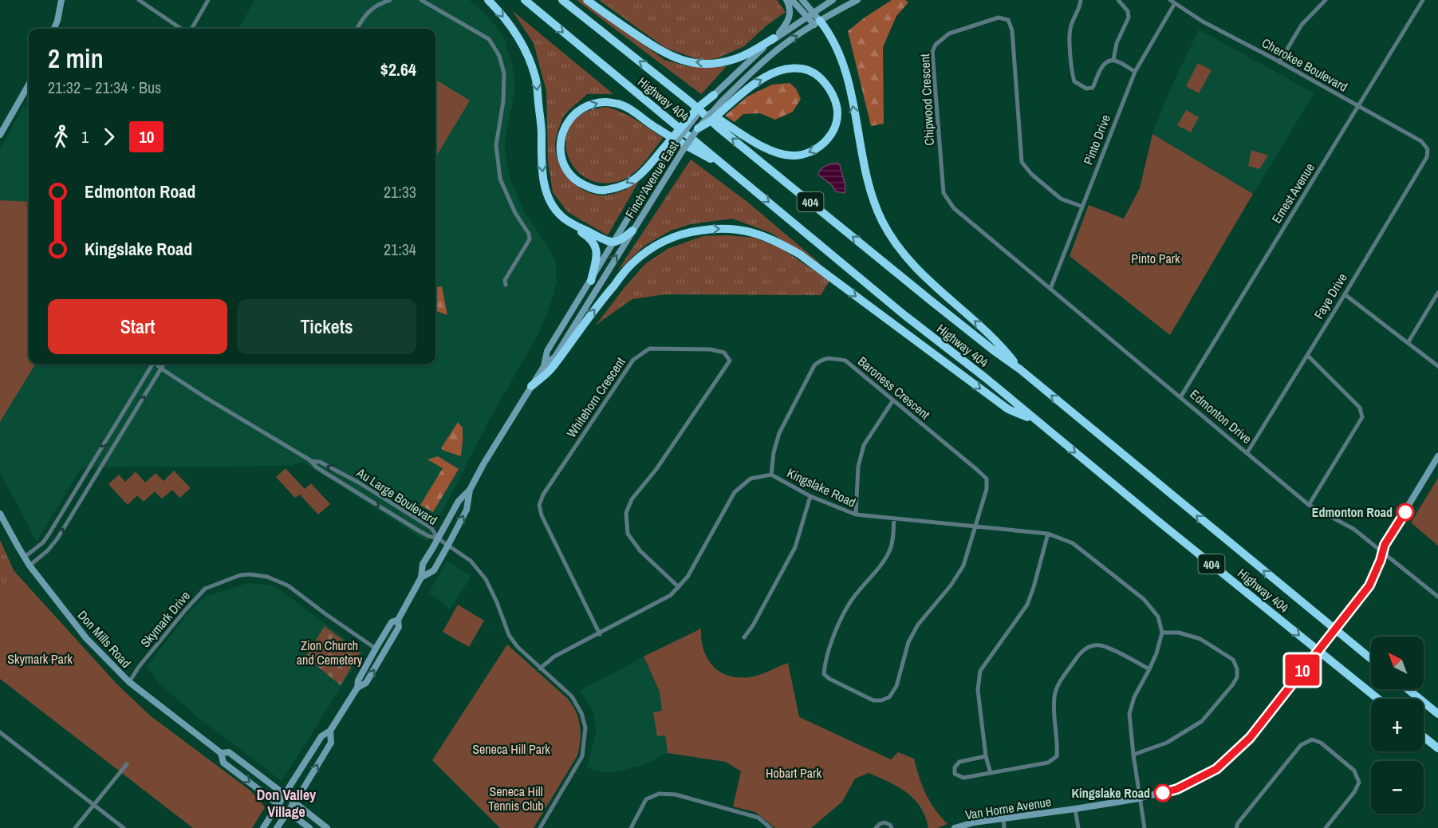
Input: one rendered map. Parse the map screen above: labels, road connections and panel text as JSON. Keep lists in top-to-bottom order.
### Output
{
  "streets": {
    "highway": ["Highway 404", "404"],
    "main road": ["Finch Avenue East", "Don Mills Road", "Van Horne Avenue"],
    "street": [
      "Cherokee Boulevard",
      "Chipwood Crescent",
      "Pinto Drive",
      "Ernest Avenue",
      "Faye Drive",
      "Baroness Crescent",
      "Whitehorn Crescent",
      "Edmonton Drive",
      "Kingslake Road",
      "Au Large Boulevard",
      "Skymark Drive"
    ]
  },
  "crossings": [
    ["Cherokee Boulevard", "Pinto Drive"],
    ["Cherokee Boulevard", "Ernest Avenue"],
    ["Cherokee Boulevard", "Faye Drive"],
    ["Chipwood Crescent", "Pinto Drive"],
    ["Chipwood Crescent", "Edmonton Drive"],
    ["Pinto Drive", "Edmonton Drive"],
    ["Finch Avenue East", "Au Large Boulevard"],
    ["Finch Avenue East", "Skymark Drive"],
    ["Finch Avenue East", "Don Mills Road"],
    ["Ernest Avenue", "Edmonton Drive"],
    ["Faye Drive", "Edmonton Drive"],
    ["Baroness Crescent", "Kingslake Road"],
    ["Whitehorn Crescent", "Kingslake Road"],
    ["Edmonton Drive", "Van Horne Avenue"],
    ["Skymark Drive", "Don Mills Road"]
  ],
  "districts": ["Don Valley Village"],
  "parks": [
    "Pinto Park",
    "Zion Church and Cemetery",
    "Skymark Park",
    "Seneca Hill Park",
    "Hobart Park",
    "Seneca Hill Tennis Club"
  ],
  "places": ["Edmonton Road", "Kingslake Road"],
  "lines": ["bus line 10"],
  "north": "top left",
  "page": {
    "on_map": "10",
    "heading": ["2 min", "21:32 – 21:34 · Bus", "$2.64"],
    "legs": ["1", "10"],
    "list": [
      {
        "name": "Edmonton Road",
        "value": "21:33"
      },
      {
        "name": "Kingslake Road",
        "value": "21:34"
      }
    ],
    "buttons": ["Start", "Tickets"],
    "map_buttons": ["+", "−"]
  }
}
